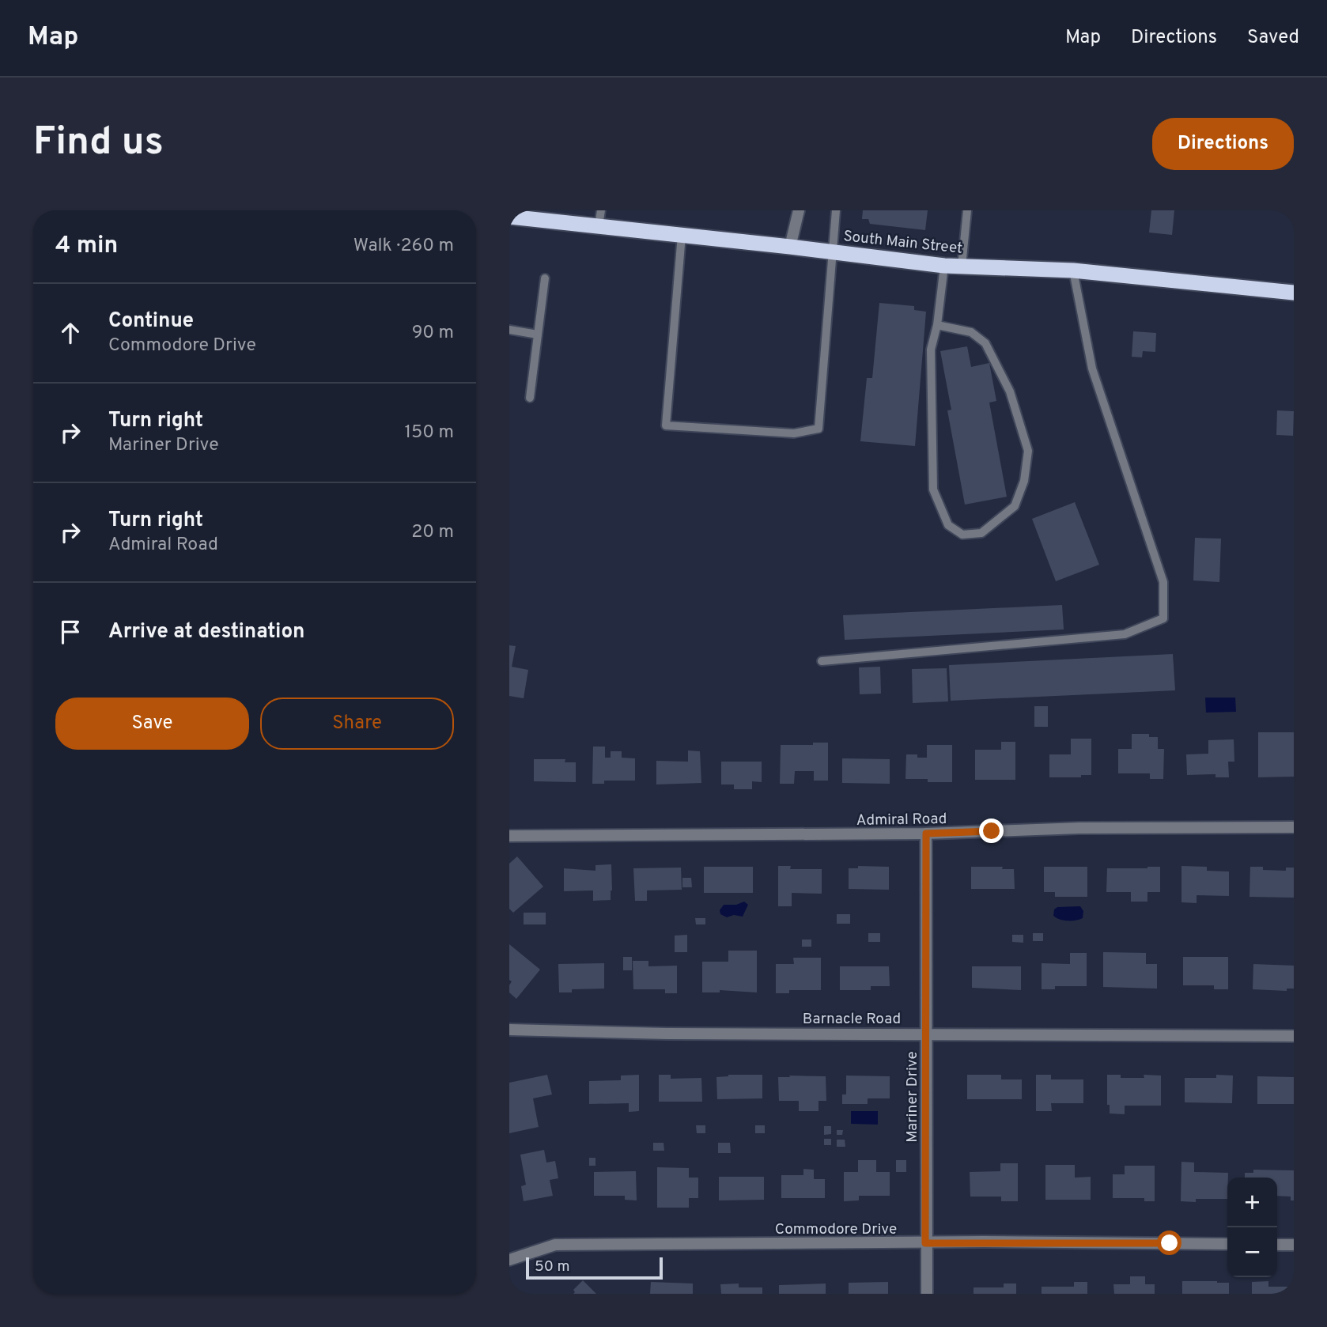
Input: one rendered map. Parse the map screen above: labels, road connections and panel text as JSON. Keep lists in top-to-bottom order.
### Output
{
  "streets": {
    "highway": ["South Main Street"],
    "street": [
      "Admiral Road",
      "Barnacle Road",
      "Mariner Drive",
      "Commodore Drive"
    ]
  },
  "crossings": [
    ["Admiral Road", "Mariner Drive"],
    ["Barnacle Road", "Mariner Drive"],
    ["Mariner Drive", "Commodore Drive"]
  ],
  "scale_bar": "50 m",
  "page": {
    "header": "Map",
    "nav": ["Map", "Directions", "Saved"],
    "buttons": [
      "Directions",
      ["Save", "Share"]
    ],
    "title": "Find us",
    "heading": ["4 min", "Walk · 260 m"],
    "list": [
      ["Continue", "Commodore Drive", "90 m"],
      ["Turn right", "Mariner Drive", "150 m"],
      ["Turn right", "Admiral Road", "20 m"],
      "Arrive at destination"
    ],
    "map_buttons": ["+", "−"],
    "scale": "50 m"
  }
}
